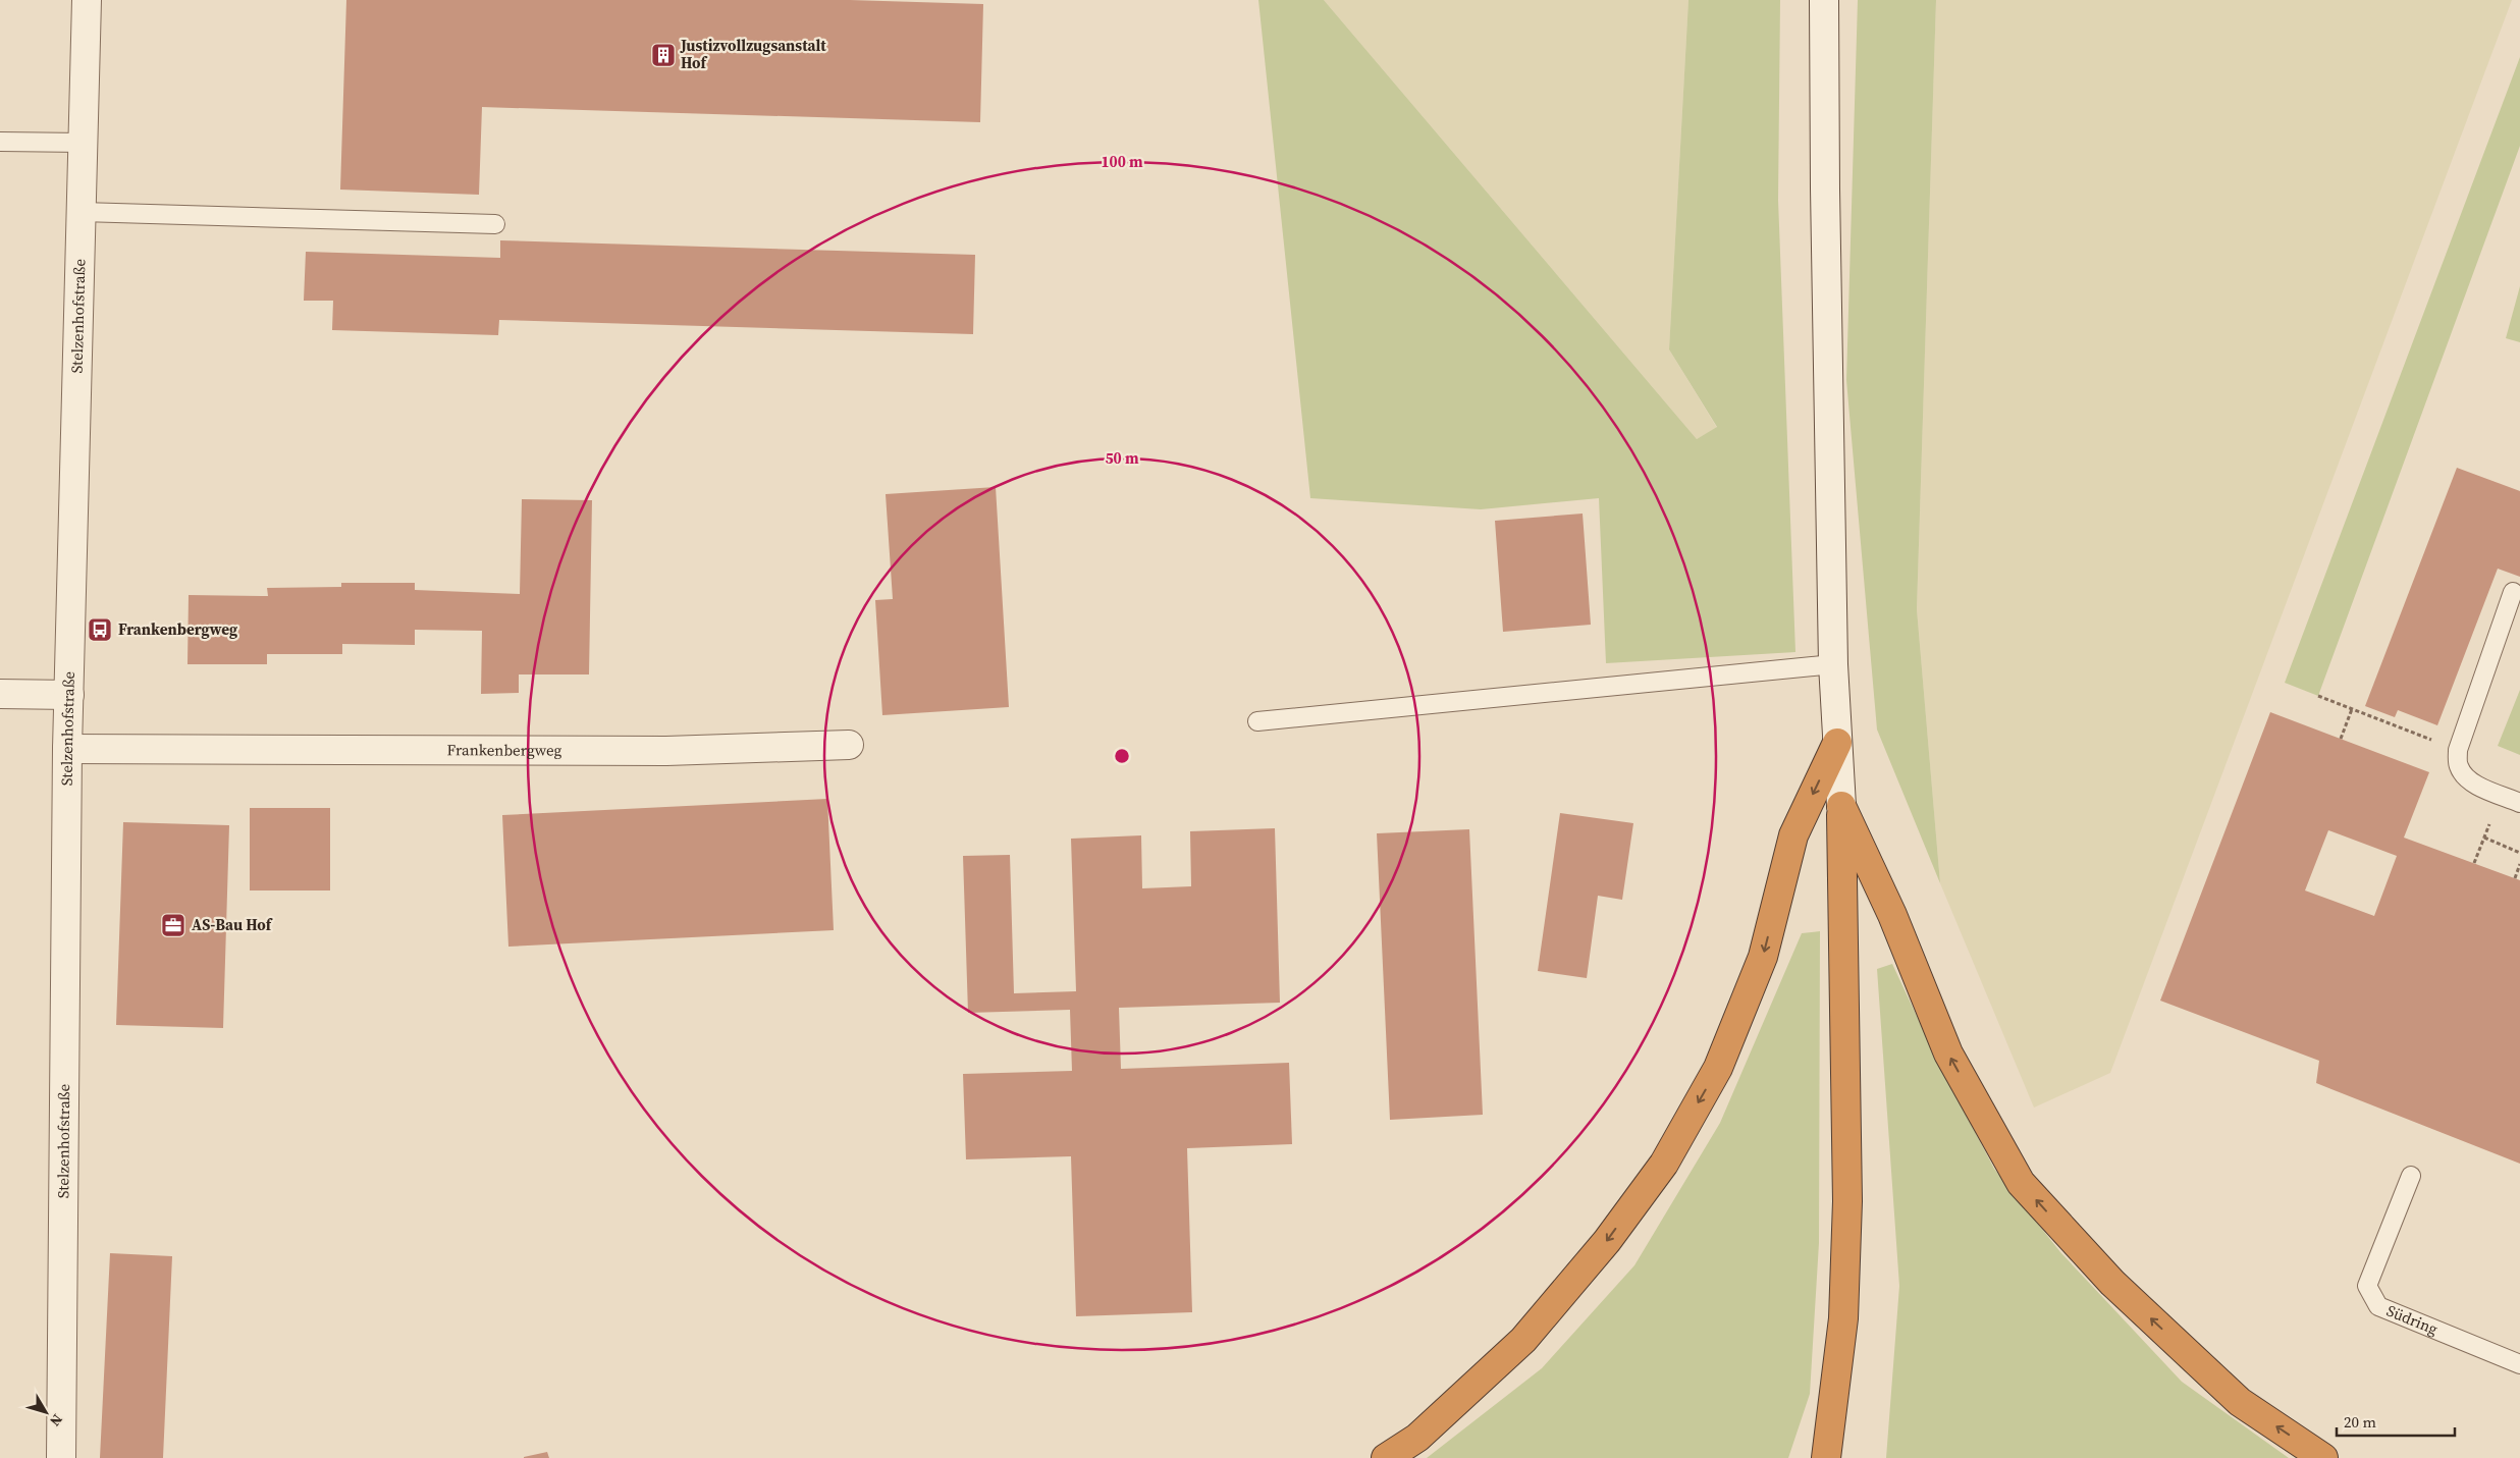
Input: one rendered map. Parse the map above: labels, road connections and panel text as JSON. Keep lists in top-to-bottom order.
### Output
{
  "streets": {
    "street": ["Stelzenhofstraße", "Frankenbergweg"],
    "lane": ["Südring"]
  },
  "crossings": [
    ["Stelzenhofstraße", "Frankenbergweg"]
  ],
  "places": {
    "building": ["Justizvollzugsanstalt Hof"],
    "bus stop": ["Frankenbergweg"],
    "office": ["AS-Bau Hof"]
  },
  "scale_bar": "20 m",
  "north": "bottom right",
  "rings": ["100 m", "50 m"]
}
